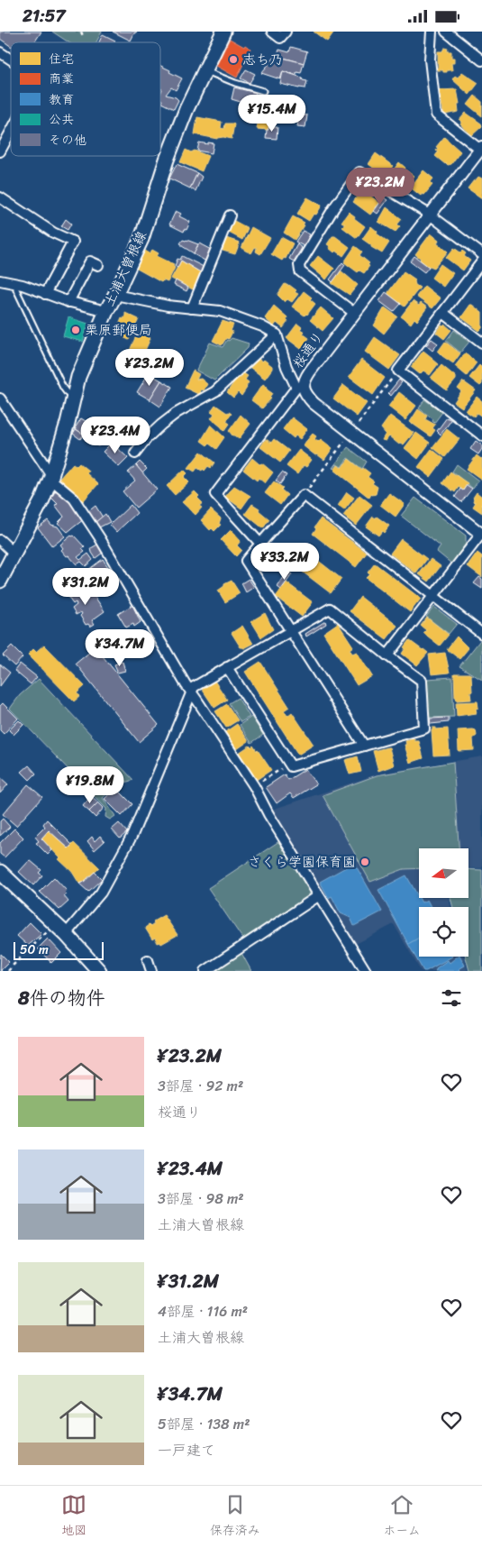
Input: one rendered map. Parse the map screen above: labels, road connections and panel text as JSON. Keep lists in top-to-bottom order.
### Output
{
  "streets": {
    "main road": ["土浦大曽根線"],
    "street": ["桜通り"]
  },
  "places": ["志ち乃", "栗原郵便局", "さくら学園保育園"],
  "legend": [
    "住宅",
    "商業",
    "教育",
    "公共",
    "その他"
  ],
  "scale_bar": "50 m",
  "north": "left",
  "page": {
    "status": "21:57",
    "price": [
      "¥15.4M",
      "¥23.2M",
      "¥23.2M",
      "¥23.4M",
      "¥33.2M",
      "¥31.2M",
      "¥34.7M",
      "¥19.8M"
    ],
    "scale": "50 m",
    "heading": "8件の物件",
    "list": [
      {
        "name": "¥23.2M",
        "note": "3部屋 · 92 m² · 桜通り"
      },
      {
        "name": "¥23.4M",
        "note": "3部屋 · 98 m² · 土浦大曽根線"
      },
      {
        "name": "¥31.2M",
        "note": "4部屋 · 116 m² · 土浦大曽根線"
      },
      {
        "name": "¥34.7M",
        "note": "5部屋 · 138 m² · 一戸建て"
      }
    ],
    "tabs": ["地図", "保存済み", "ホーム"]
  }
}
